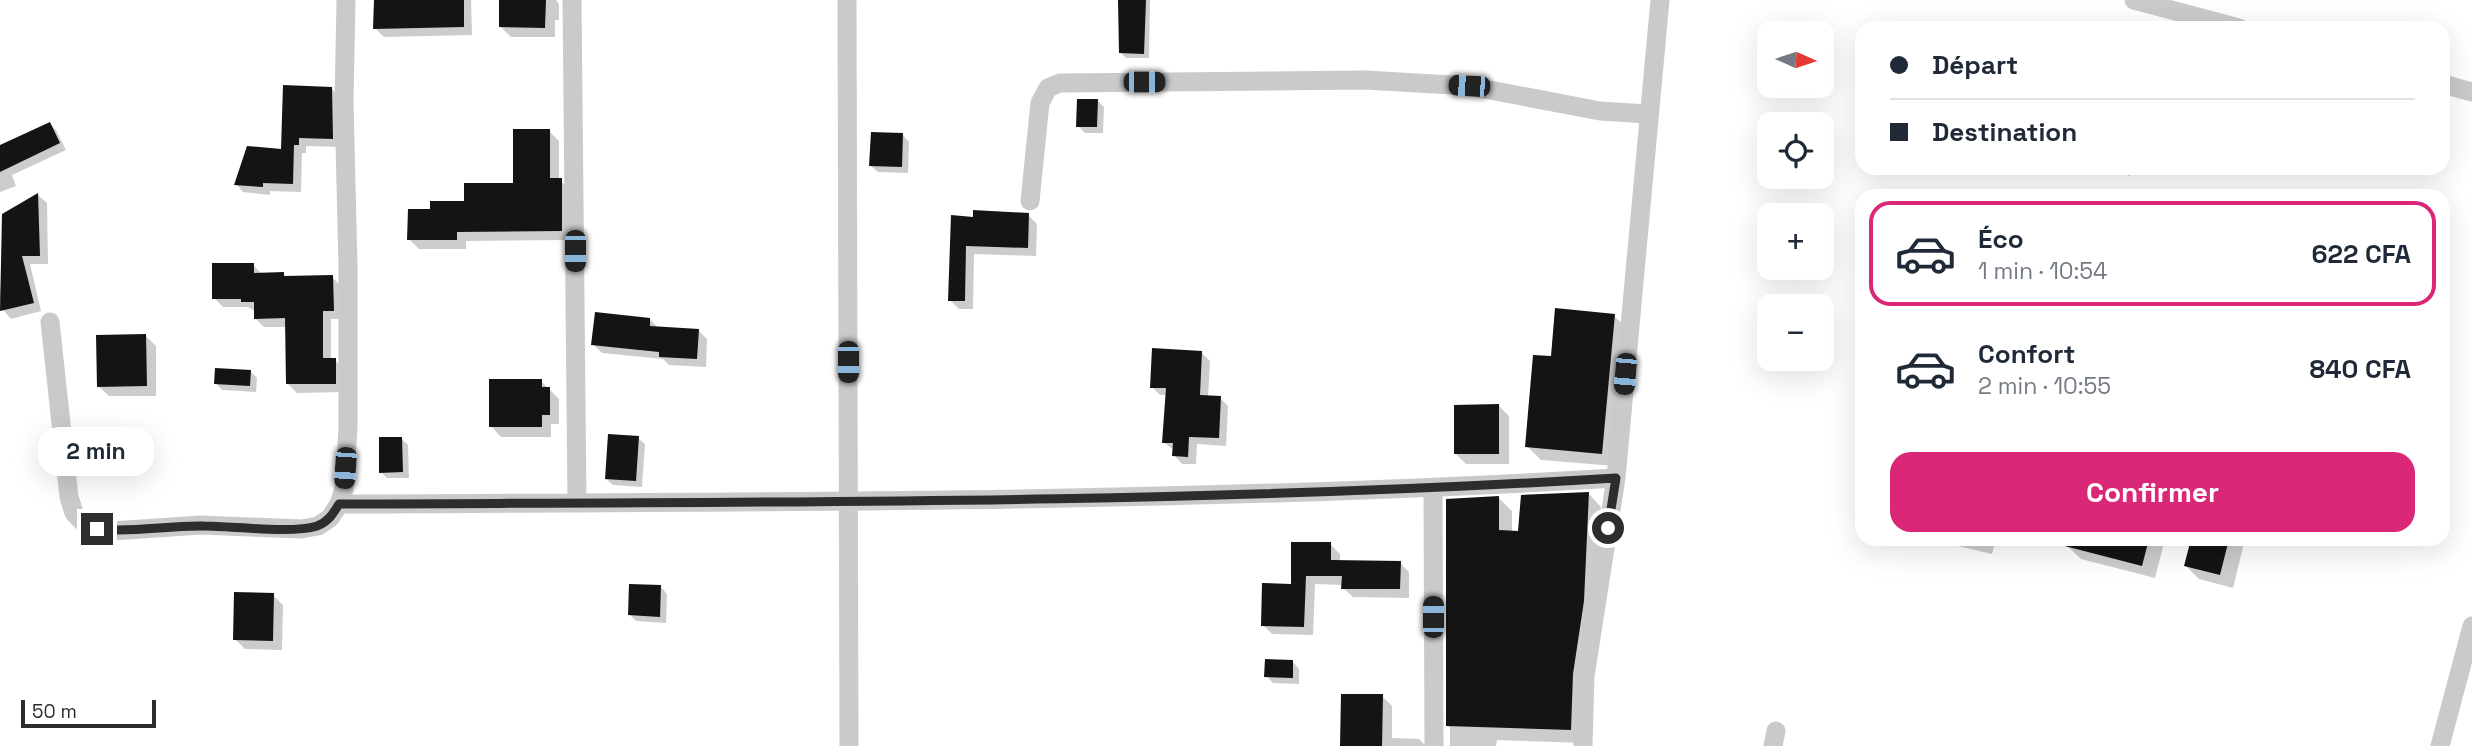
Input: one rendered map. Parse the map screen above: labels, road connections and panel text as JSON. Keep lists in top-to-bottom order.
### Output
{
  "scale_bar": "50 m",
  "north": "right",
  "page": {
    "map_buttons": ["+", "−"],
    "banner": ["Départ", "Destination"],
    "list": [
      {
        "name": "Éco",
        "note": "1 min · 10:54",
        "value": "622 CFA"
      },
      {
        "name": "Confort",
        "note": "2 min · 10:55",
        "value": "840 CFA"
      }
    ],
    "bubble": "2 min",
    "buttons": "Confirmer",
    "scale": "50 m"
  }
}
